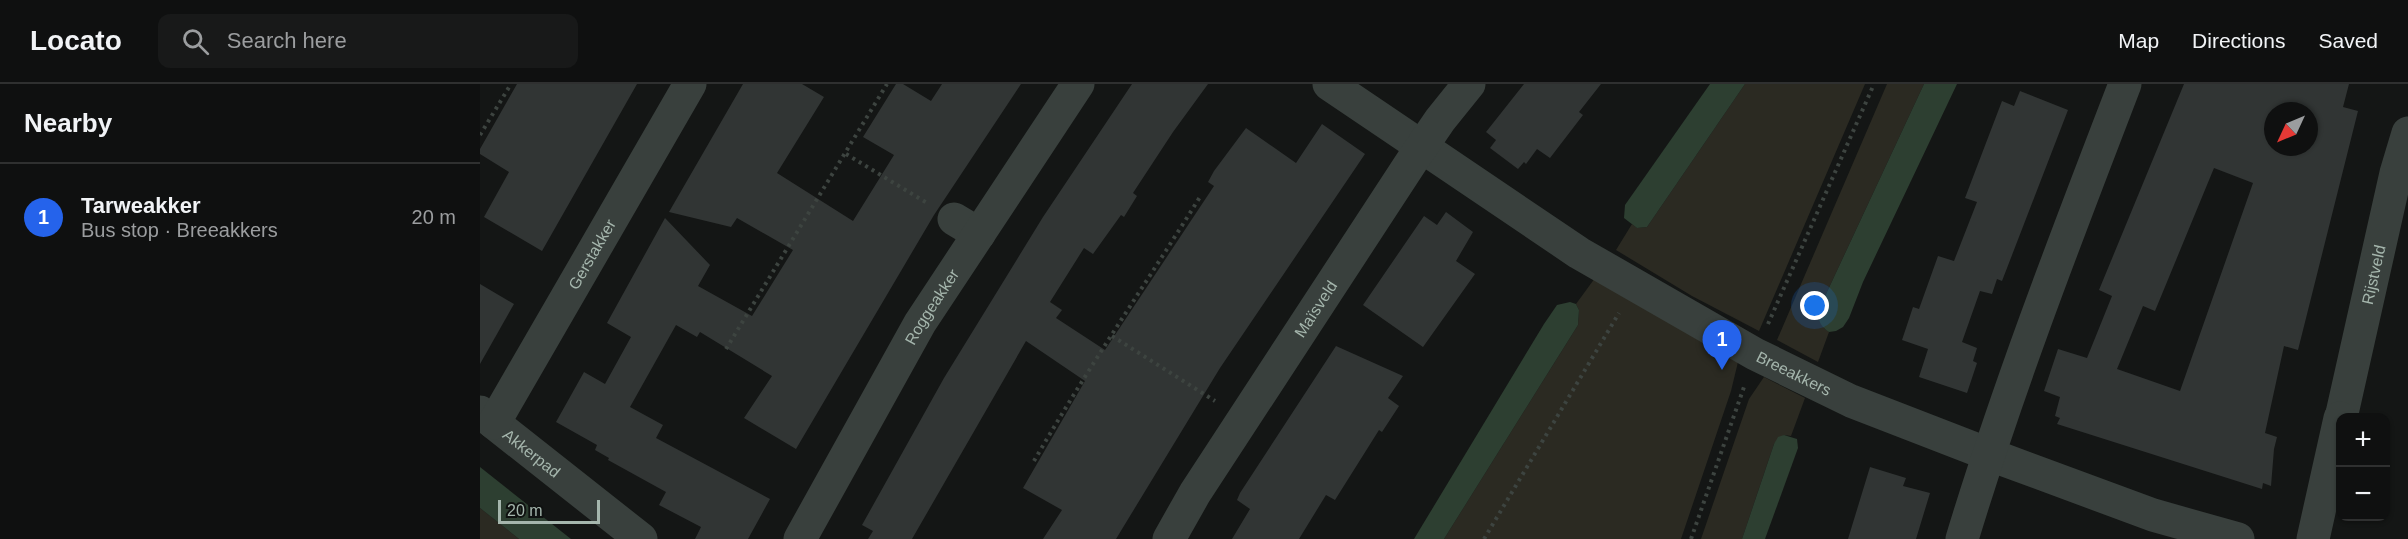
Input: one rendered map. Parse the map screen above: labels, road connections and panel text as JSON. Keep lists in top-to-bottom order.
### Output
{
  "streets": {
    "street": [
      "Gerstakker",
      "Rijstveld",
      "Roggeakker",
      "Maïsveld",
      "Breeakkers",
      "Akkerpad"
    ]
  },
  "crossings": [
    ["Gerstakker", "Akkerpad"],
    ["Maïsveld", "Breeakkers"]
  ],
  "scale_bar": "20 m",
  "north": "bottom left",
  "page": {
    "header": "Locato",
    "search": "Search here",
    "nav": ["Map", "Directions", "Saved"],
    "heading": "Nearby",
    "list": [
      {
        "mark": "1",
        "name": "Tarweakker",
        "note": "Bus stop · Breeakkers",
        "value": "20 m"
      }
    ],
    "pins": "1",
    "map_buttons": ["+", "−"],
    "scale": "20 m"
  }
}
